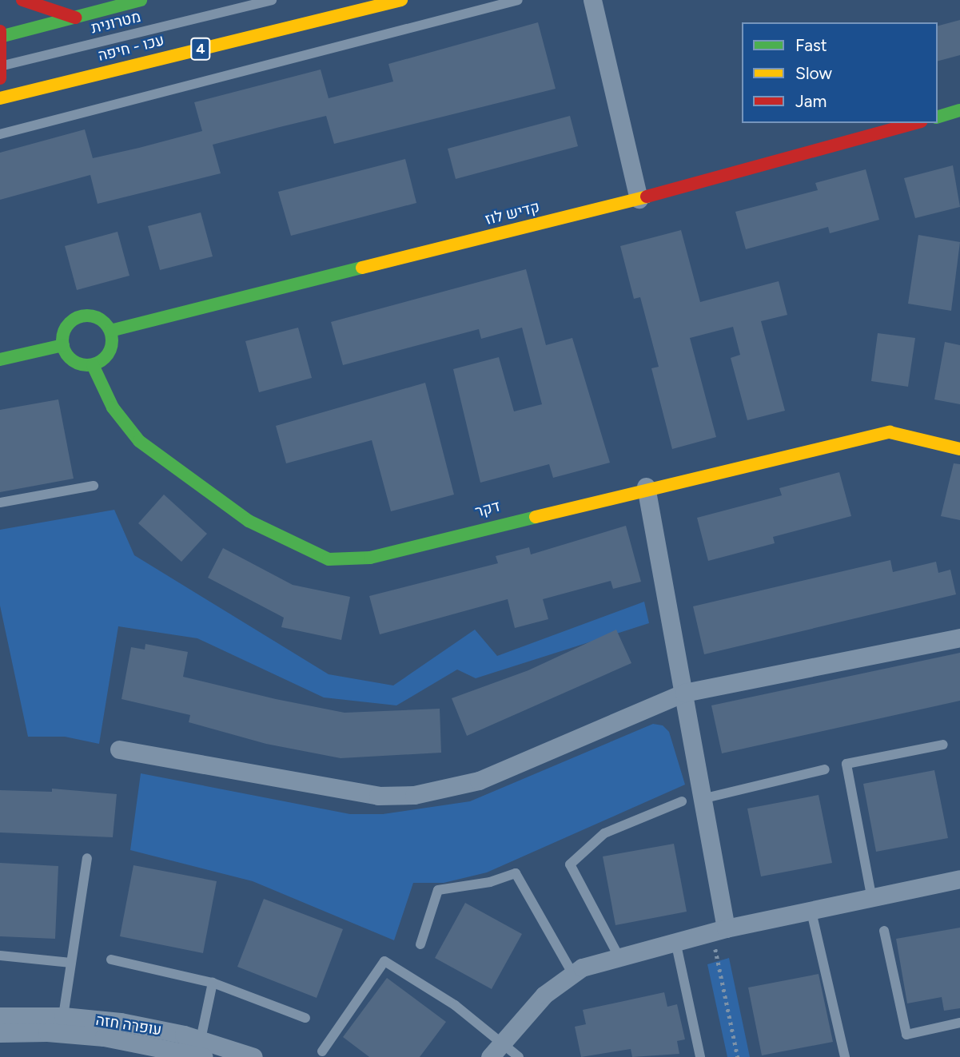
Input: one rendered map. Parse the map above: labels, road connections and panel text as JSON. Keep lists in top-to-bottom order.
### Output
{
  "streets": {
    "main road": [
      "עכו - חיפה",
      "4",
      "קדיש לוז",
      "דקר"
    ],
    "street": ["עופרה חזה"],
    "lane": ["מטרונית"]
  },
  "crossings": [
    ["קדיש לוז", "דקר"]
  ],
  "legend": ["Fast", "Slow", "Jam"]
}
